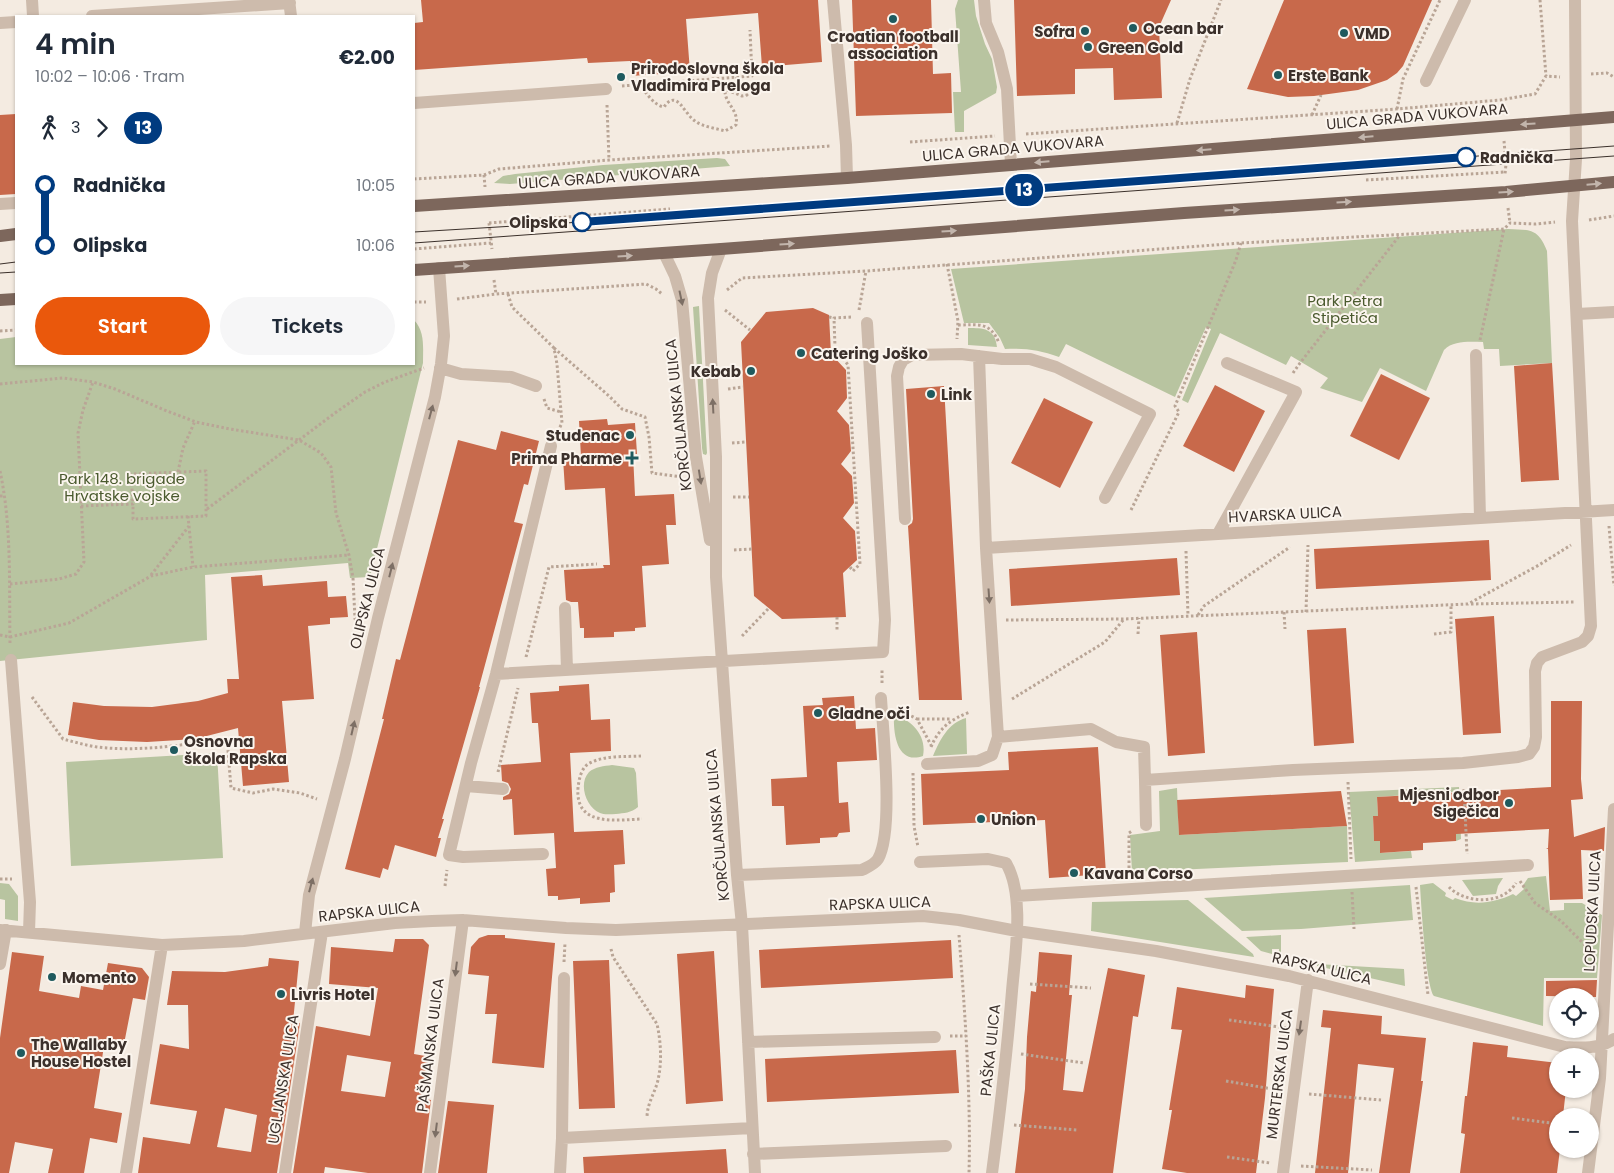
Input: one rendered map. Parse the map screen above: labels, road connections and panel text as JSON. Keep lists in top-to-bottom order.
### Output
{
  "streets": {
    "main road": ["ULICA GRADA VUKOVARA"],
    "street": [
      "KORČULANSKA ULICA",
      "HVARSKA ULICA",
      "OLIPSKA ULICA",
      "RAPSKA ULICA",
      "LOPUDSKA ULICA",
      "PAŠMANSKA ULICA",
      "PAŠKA ULICA",
      "MURTERSKA ULICA",
      "UGLJANSKA ULICA"
    ]
  },
  "crossings": [
    ["KORČULANSKA ULICA", "RAPSKA ULICA"],
    ["OLIPSKA ULICA", "RAPSKA ULICA"],
    ["RAPSKA ULICA", "LOPUDSKA ULICA"],
    ["RAPSKA ULICA", "PAŠMANSKA ULICA"],
    ["RAPSKA ULICA", "PAŠKA ULICA"],
    ["RAPSKA ULICA", "MURTERSKA ULICA"],
    ["RAPSKA ULICA", "UGLJANSKA ULICA"]
  ],
  "one_way": ["OLIPSKA ULICA", "PAŠMANSKA ULICA"],
  "parks": ["Park Petra Stipetića", "Park 148. brigade Hrvatske vojske"],
  "places": {
    "other": [
      "Croatian football association",
      "Ocean bar",
      "Sofra",
      "VMD",
      "Green Gold",
      "Erste Bank",
      "Prirodoslovna škola Vladimira Preloga",
      "Radnička",
      "Olipska",
      "Catering Joško",
      "Kebab",
      "Link",
      "Studenac",
      "Gladne oči",
      "Osnovna škola Rapska",
      "Mjesni odbor Sigečica",
      "Union",
      "Kavana Corso",
      "Momento",
      "Livris Hotel",
      "The Wallaby House Hostel"
    ],
    "health": ["Prima Pharme"]
  },
  "lines": ["tram line 13"],
  "page": {
    "on_map": "13",
    "heading": ["4 min", "10:02 – 10:06 · Tram", "€2.00"],
    "legs": ["3", "13"],
    "list": [
      {
        "name": "Radnička",
        "value": "10:05"
      },
      {
        "name": "Olipska",
        "value": "10:06"
      }
    ],
    "buttons": ["Start", "Tickets"],
    "map_buttons": ["+", "−"]
  }
}
